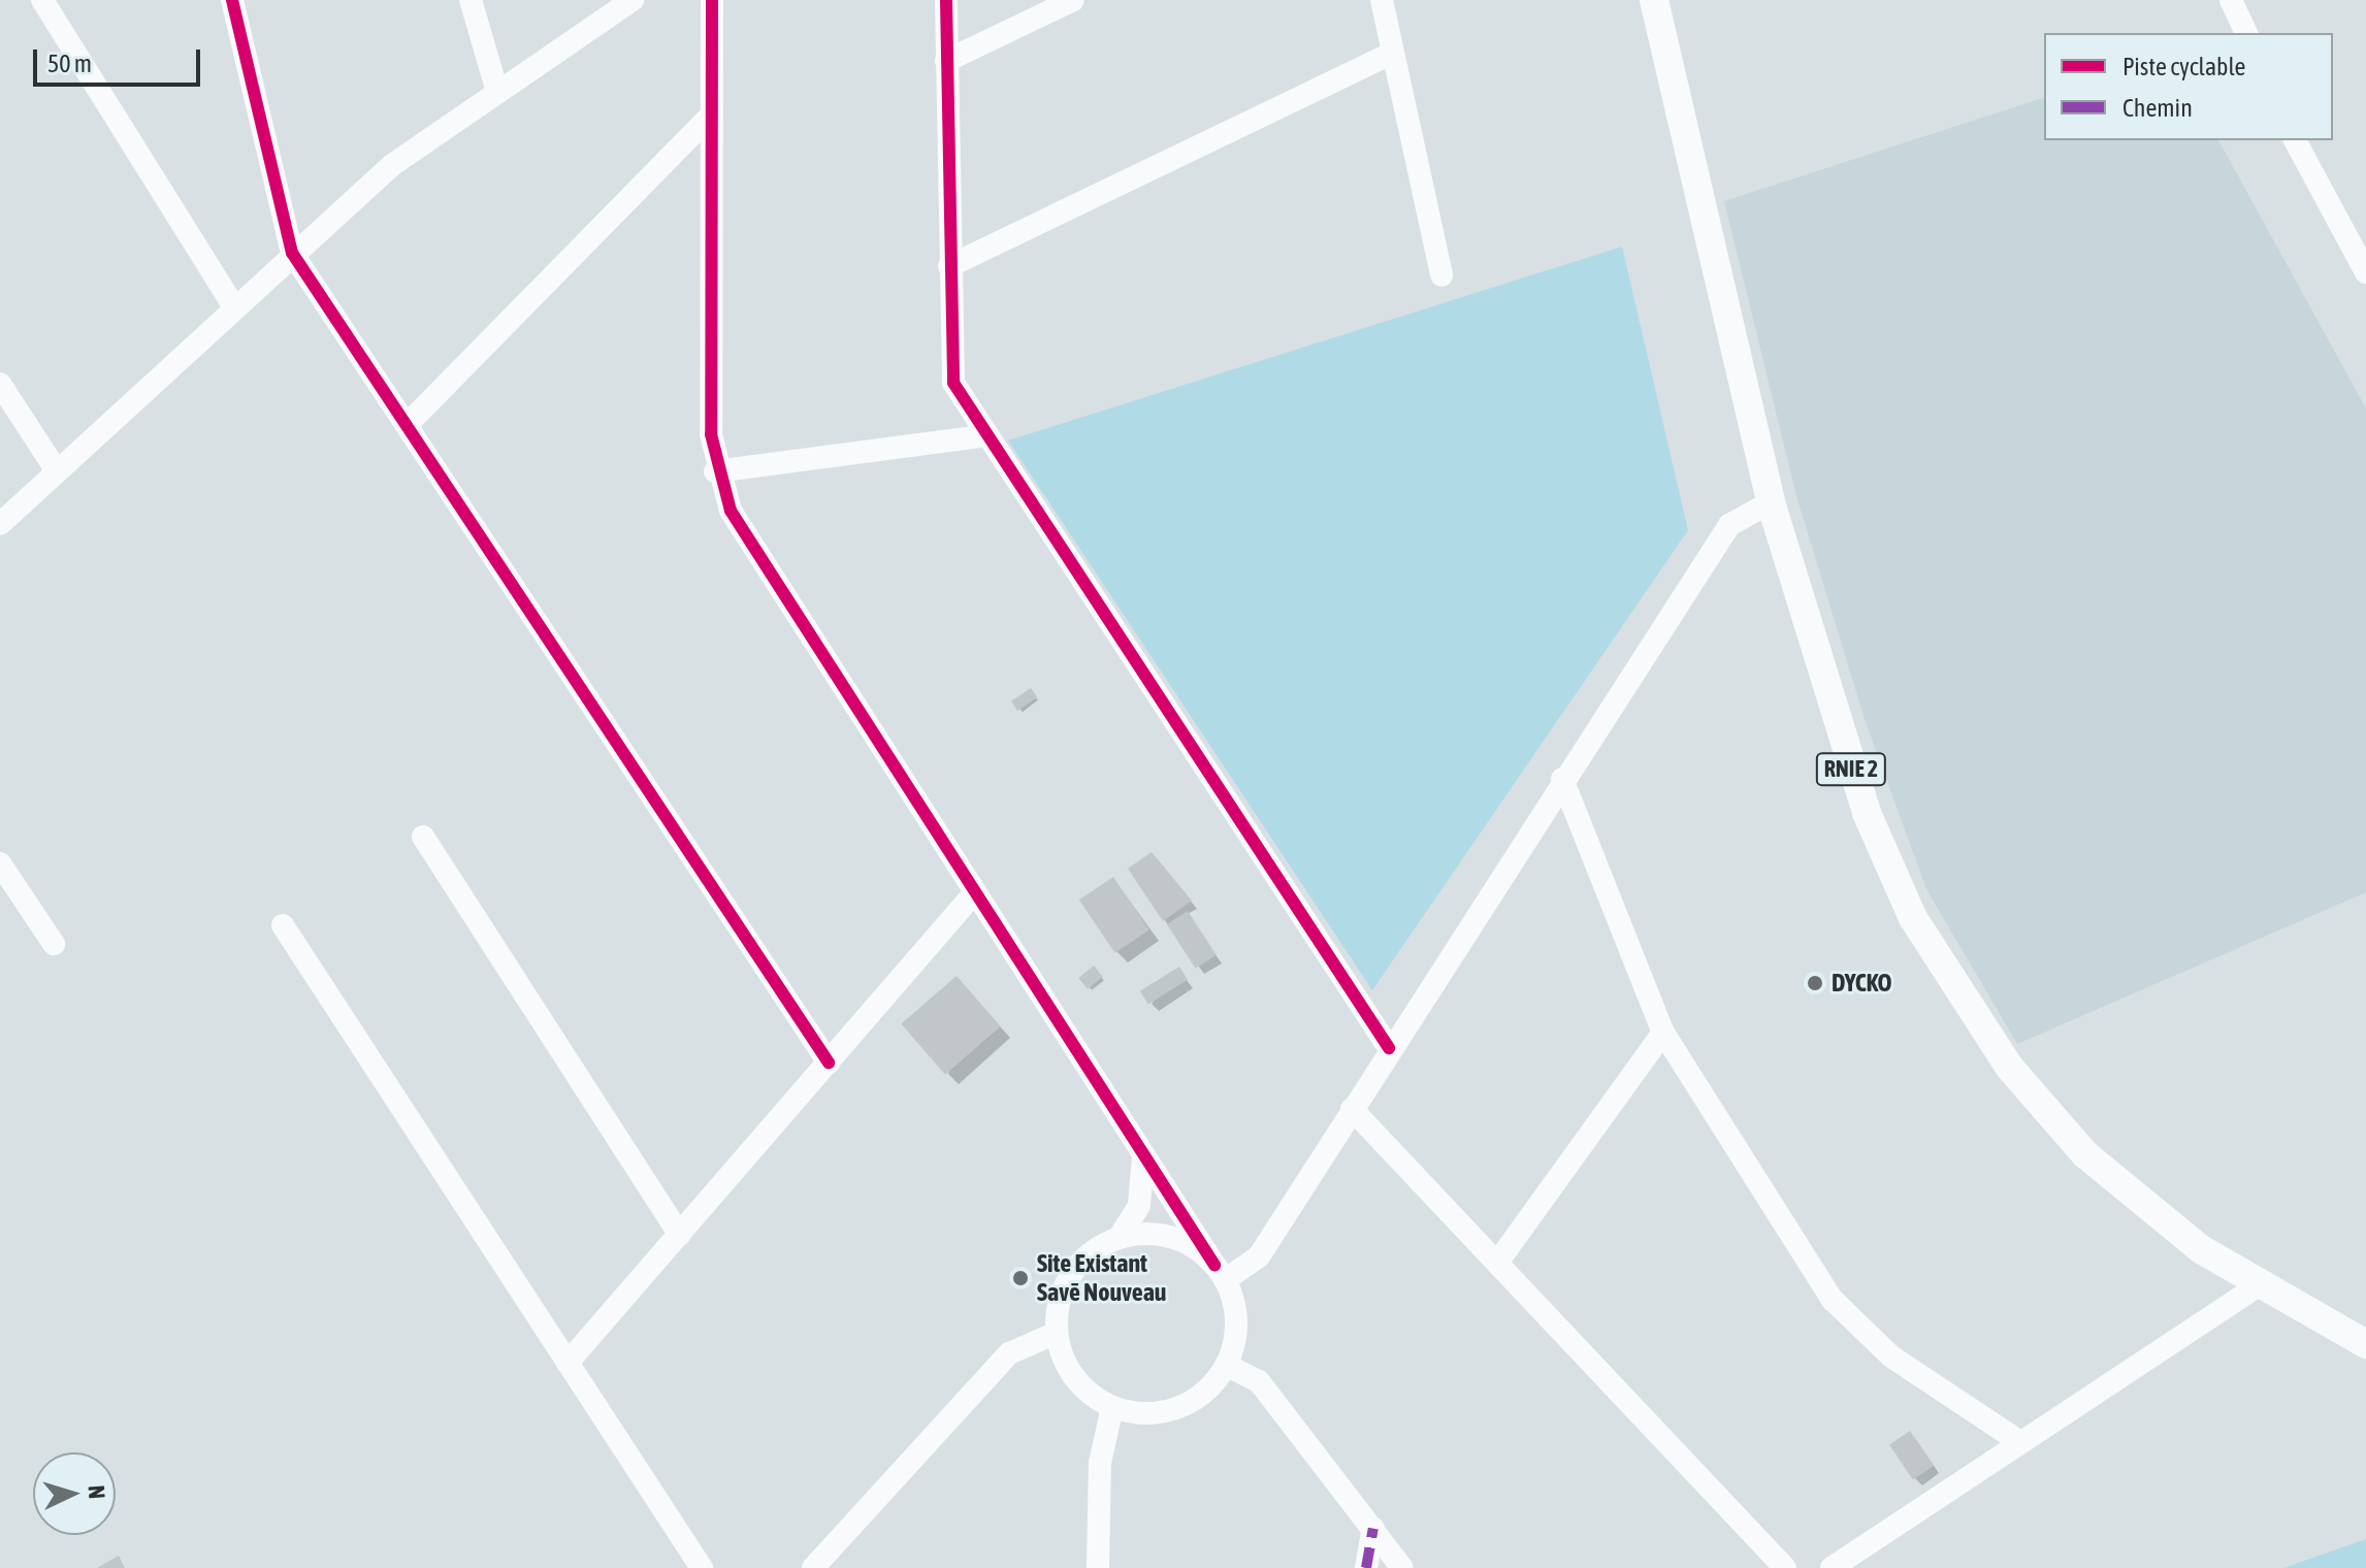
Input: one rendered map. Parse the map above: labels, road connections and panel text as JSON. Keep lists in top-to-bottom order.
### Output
{
  "streets": {
    "main road": ["RNIE 2"]
  },
  "places": ["DYCKO", "Site Existant Savē Nouveau"],
  "legend": ["Piste cyclable", "Chemin"],
  "scale_bar": "50 m",
  "north": "right"
}
